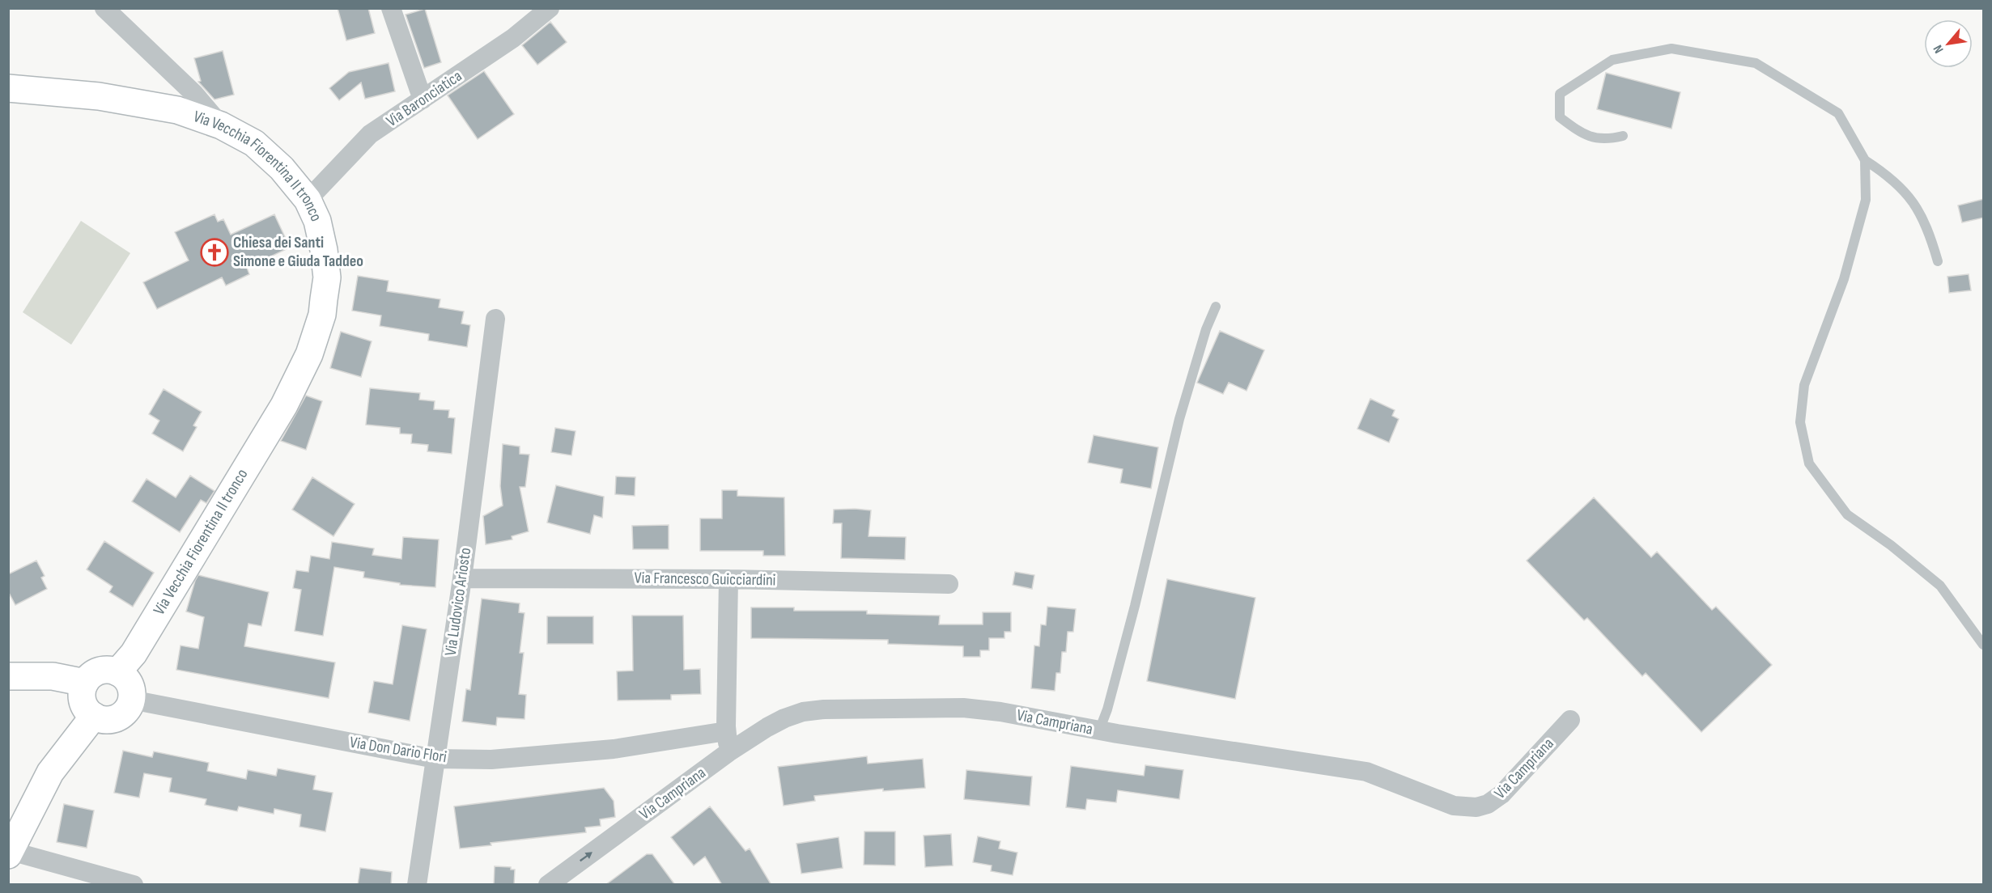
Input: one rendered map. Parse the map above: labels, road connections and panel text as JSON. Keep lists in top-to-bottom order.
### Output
{
  "streets": {
    "street": [
      "Via Baronciatica",
      "Via Vecchia Fiorentina II tronco",
      "Via Francesco Guicciardini",
      "Via Ludovico Ariosto",
      "Via Campriana",
      "Via Don Dario Flori"
    ]
  },
  "crossings": [
    ["Via Baronciatica", "Via Vecchia Fiorentina II tronco"],
    ["Via Vecchia Fiorentina II tronco", "Via Don Dario Flori"],
    ["Via Francesco Guicciardini", "Via Ludovico Ariosto"],
    ["Via Ludovico Ariosto", "Via Don Dario Flori"]
  ],
  "places": {
    "church": ["Chiesa dei Santi Simone e Giuda Taddeo"]
  },
  "north": "bottom left"
}
